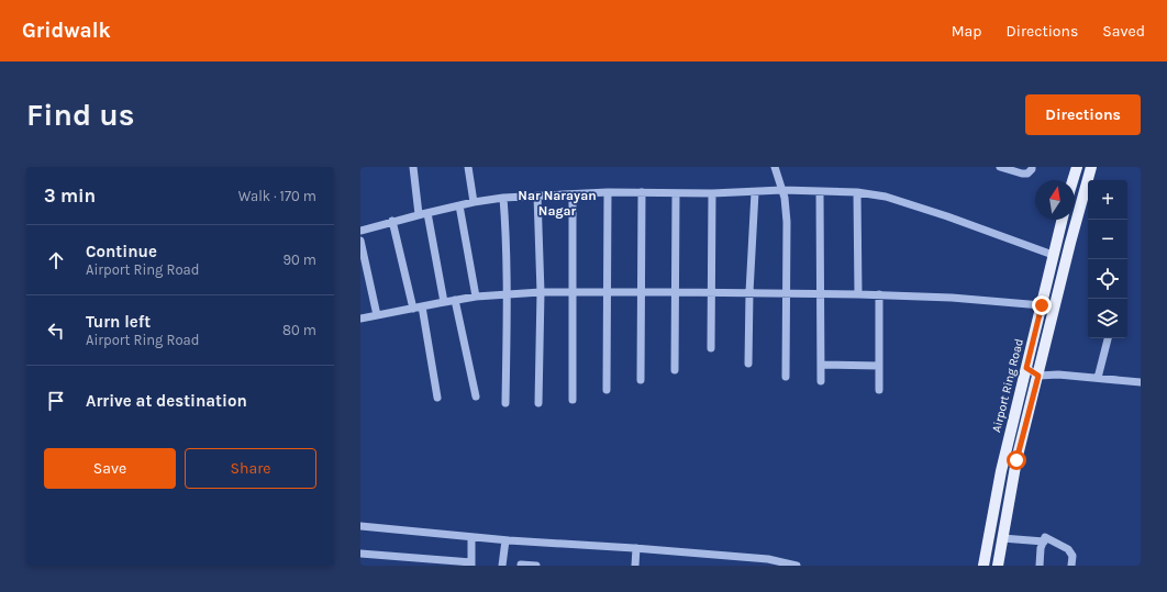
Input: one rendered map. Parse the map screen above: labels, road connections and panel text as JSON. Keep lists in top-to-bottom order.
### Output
{
  "streets": {
    "main road": ["Airport Ring Road"]
  },
  "districts": ["Nar Narayan Nagar"],
  "north": "top",
  "page": {
    "header": "Gridwalk",
    "nav": ["Map", "Directions", "Saved"],
    "buttons": [
      "Directions",
      ["Save", "Share"]
    ],
    "title": "Find us",
    "heading": ["3 min", "Walk · 170 m"],
    "map_buttons": ["+", "−"],
    "list": [
      ["Continue", "Airport Ring Road", "90 m"],
      ["Turn left", "Airport Ring Road", "80 m"],
      "Arrive at destination"
    ]
  }
}
